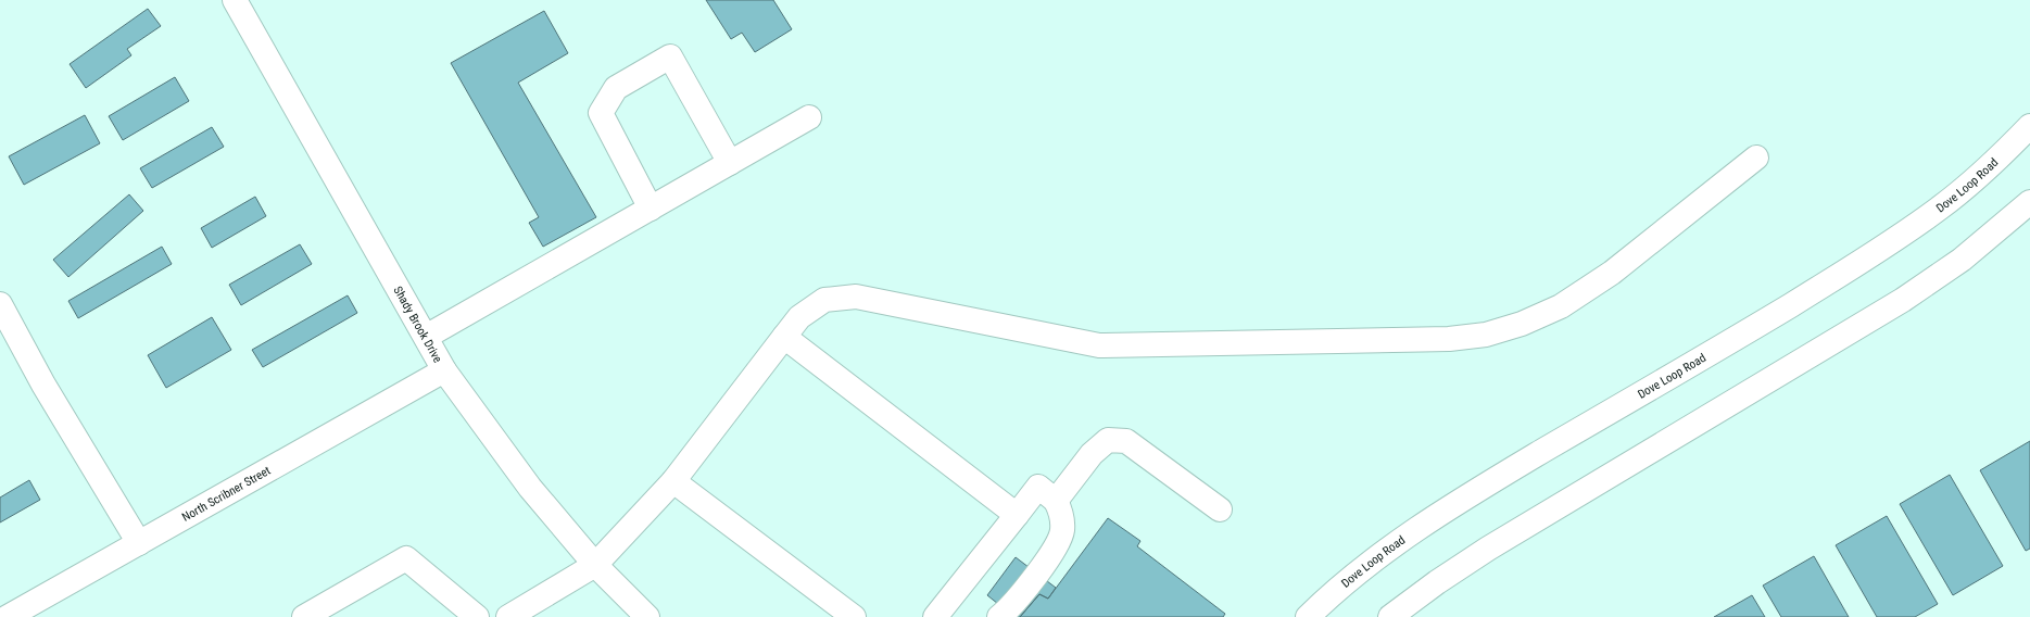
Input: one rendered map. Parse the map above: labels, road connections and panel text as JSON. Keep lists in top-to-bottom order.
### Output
{
  "streets": {
    "main road": ["Dove Loop Road", "Shady Brook Drive", "North Scribner Street"]
  },
  "crossings": [
    ["Shady Brook Drive", "North Scribner Street"]
  ]
}
